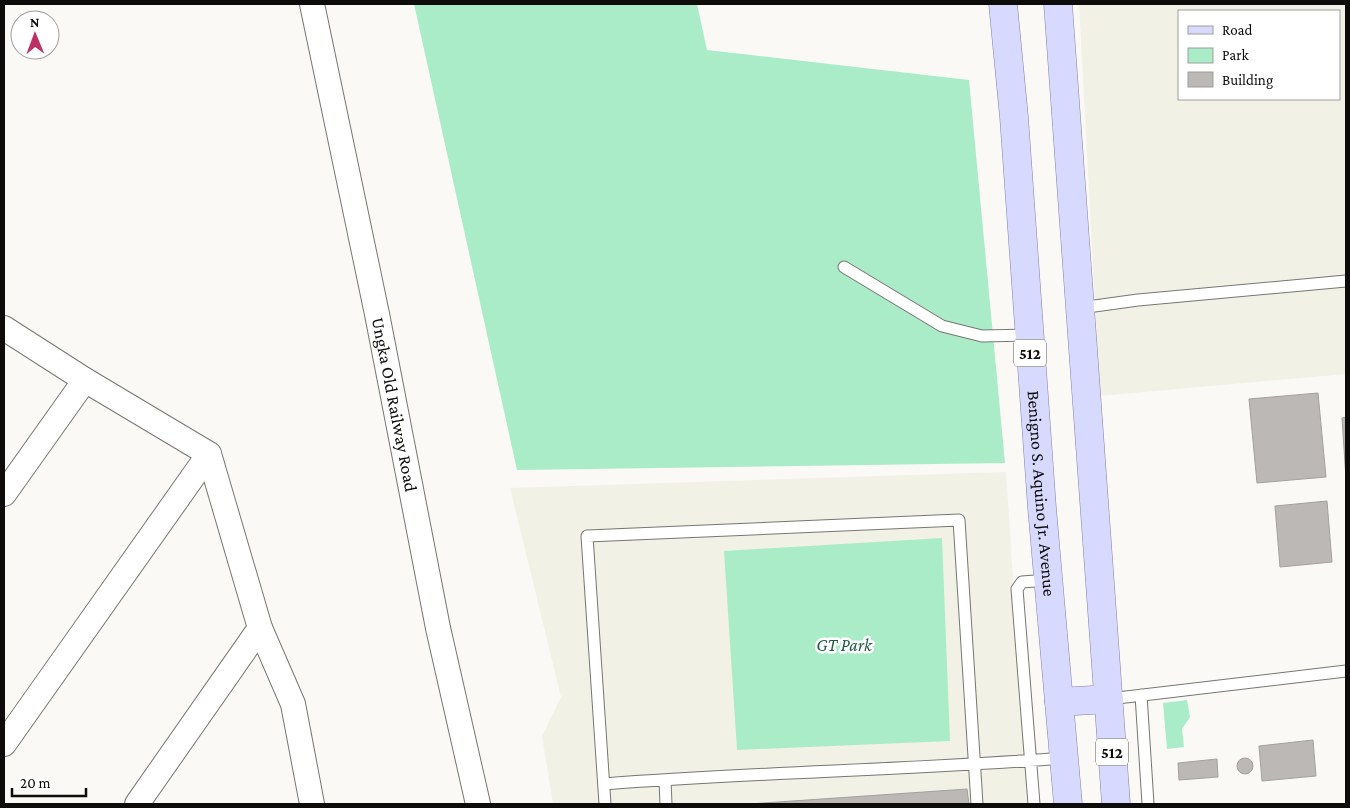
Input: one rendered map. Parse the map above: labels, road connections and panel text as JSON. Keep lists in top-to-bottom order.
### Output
{
  "streets": {
    "main road": ["512", "Benigno S. Aquino Jr. Avenue"],
    "street": ["Ungka Old Railway Road"]
  },
  "parks": ["GT Park"],
  "legend": ["Road", "Park", "Building"],
  "scale_bar": "20 m",
  "north": "top"
}
